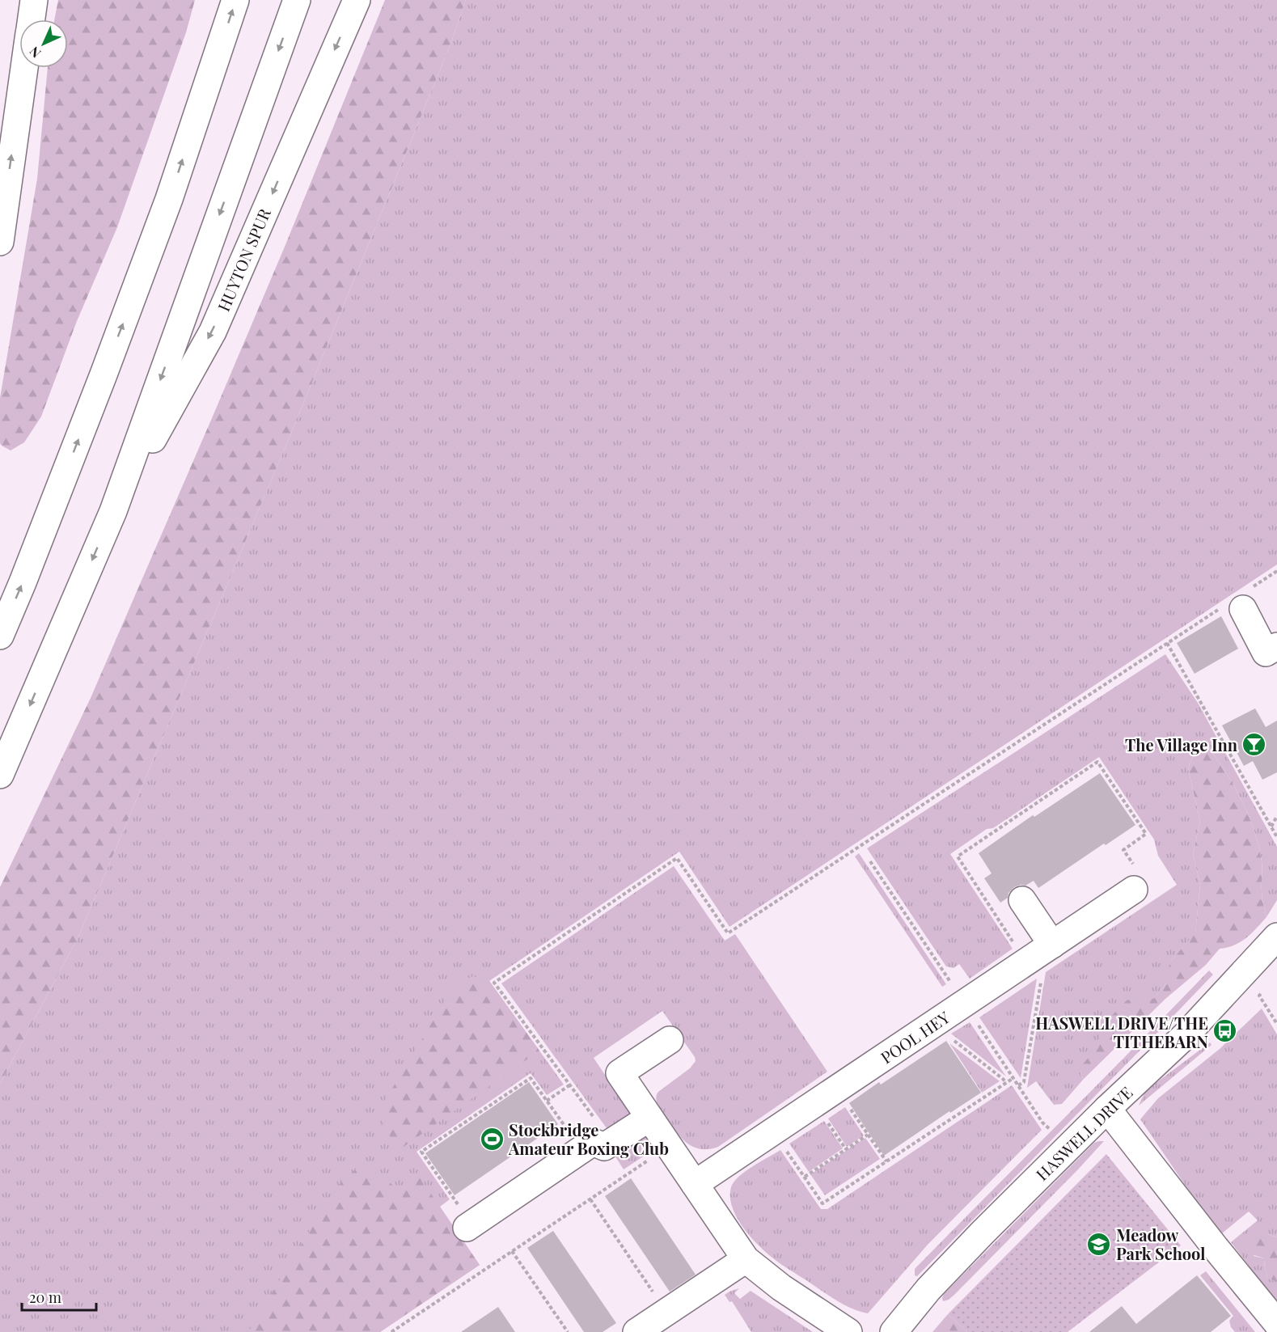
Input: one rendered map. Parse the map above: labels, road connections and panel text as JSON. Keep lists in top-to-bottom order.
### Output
{
  "streets": {
    "main road": ["HUYTON SPUR", "POOL HEY", "HASWELL DRIVE"]
  },
  "places": {
    "bar": ["The Village Inn"],
    "bus stop": ["HASWELL DRIVE/THE TITHEBARN"],
    "sports": ["Stockbridge Amateur Boxing Club"],
    "school or university": ["Meadow Park School"]
  },
  "scale_bar": "20 m",
  "north": "bottom left"
}
